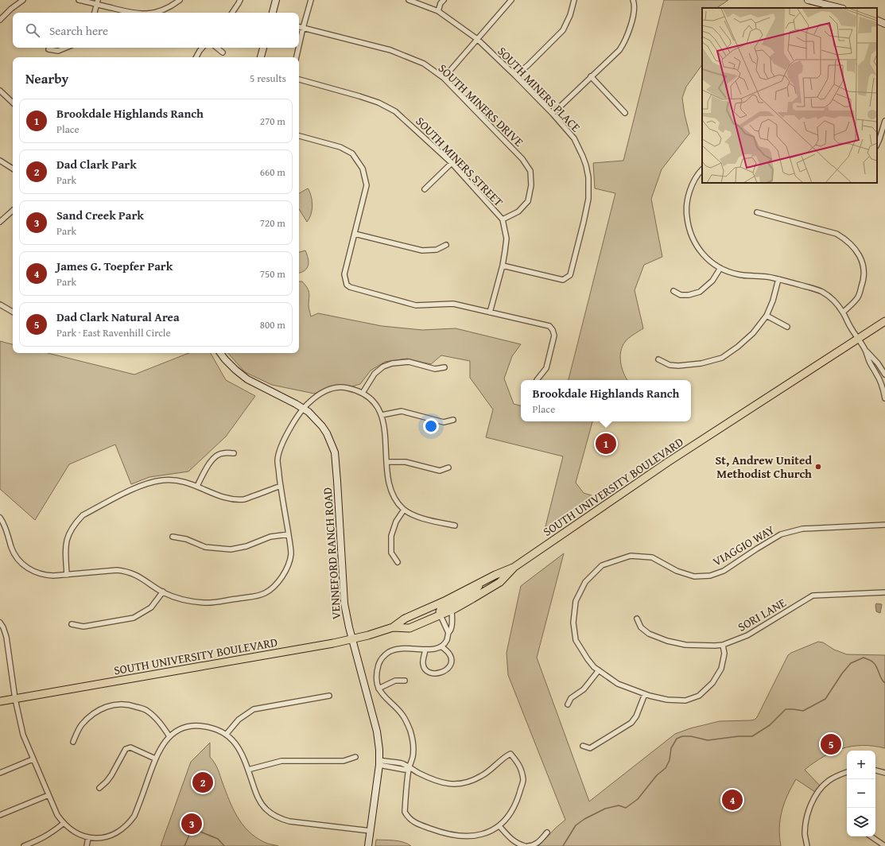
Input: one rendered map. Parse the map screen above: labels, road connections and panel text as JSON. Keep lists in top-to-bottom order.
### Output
{
  "streets": {
    "main road": ["SOUTH UNIVERSITY BOULEVARD"],
    "street": [
      "SOUTH MINERS PLACE",
      "SOUTH MINERS DRIVE",
      "SOUTH MINERS STREET",
      "VIAGGIO WAY",
      "VENNEFORD RANCH ROAD",
      "SORI LANE"
    ]
  },
  "crossings": [
    ["SOUTH MINERS PLACE", "SOUTH MINERS STREET"],
    ["SOUTH MINERS DRIVE", "SOUTH MINERS STREET"],
    ["SOUTH UNIVERSITY BOULEVARD", "VENNEFORD RANCH ROAD"],
    ["VIAGGIO WAY", "SORI LANE"]
  ],
  "places": ["St, Andrew United Methodist Church"],
  "page": {
    "search": "Search here",
    "heading": ["Nearby", "5 results"],
    "list": [
      {
        "mark": "1",
        "name": "Brookdale Highlands Ranch",
        "note": "Place",
        "value": "270 m"
      },
      {
        "mark": "2",
        "name": "Dad Clark Park",
        "note": "Park",
        "value": "660 m"
      },
      {
        "mark": "3",
        "name": "Sand Creek Park",
        "note": "Park",
        "value": "720 m"
      },
      {
        "mark": "4",
        "name": "James G. Toepfer Park",
        "note": "Park",
        "value": "750 m"
      },
      {
        "mark": "5",
        "name": "Dad Clark Natural Area",
        "note": "Park · East Ravenhill Circle",
        "value": "800 m"
      }
    ],
    "popup": ["Brookdale Highlands Ranch", "Place"],
    "pins": [
      "1",
      "5",
      "2",
      "4",
      "3"
    ],
    "map_buttons": ["+", "−"]
  }
}
